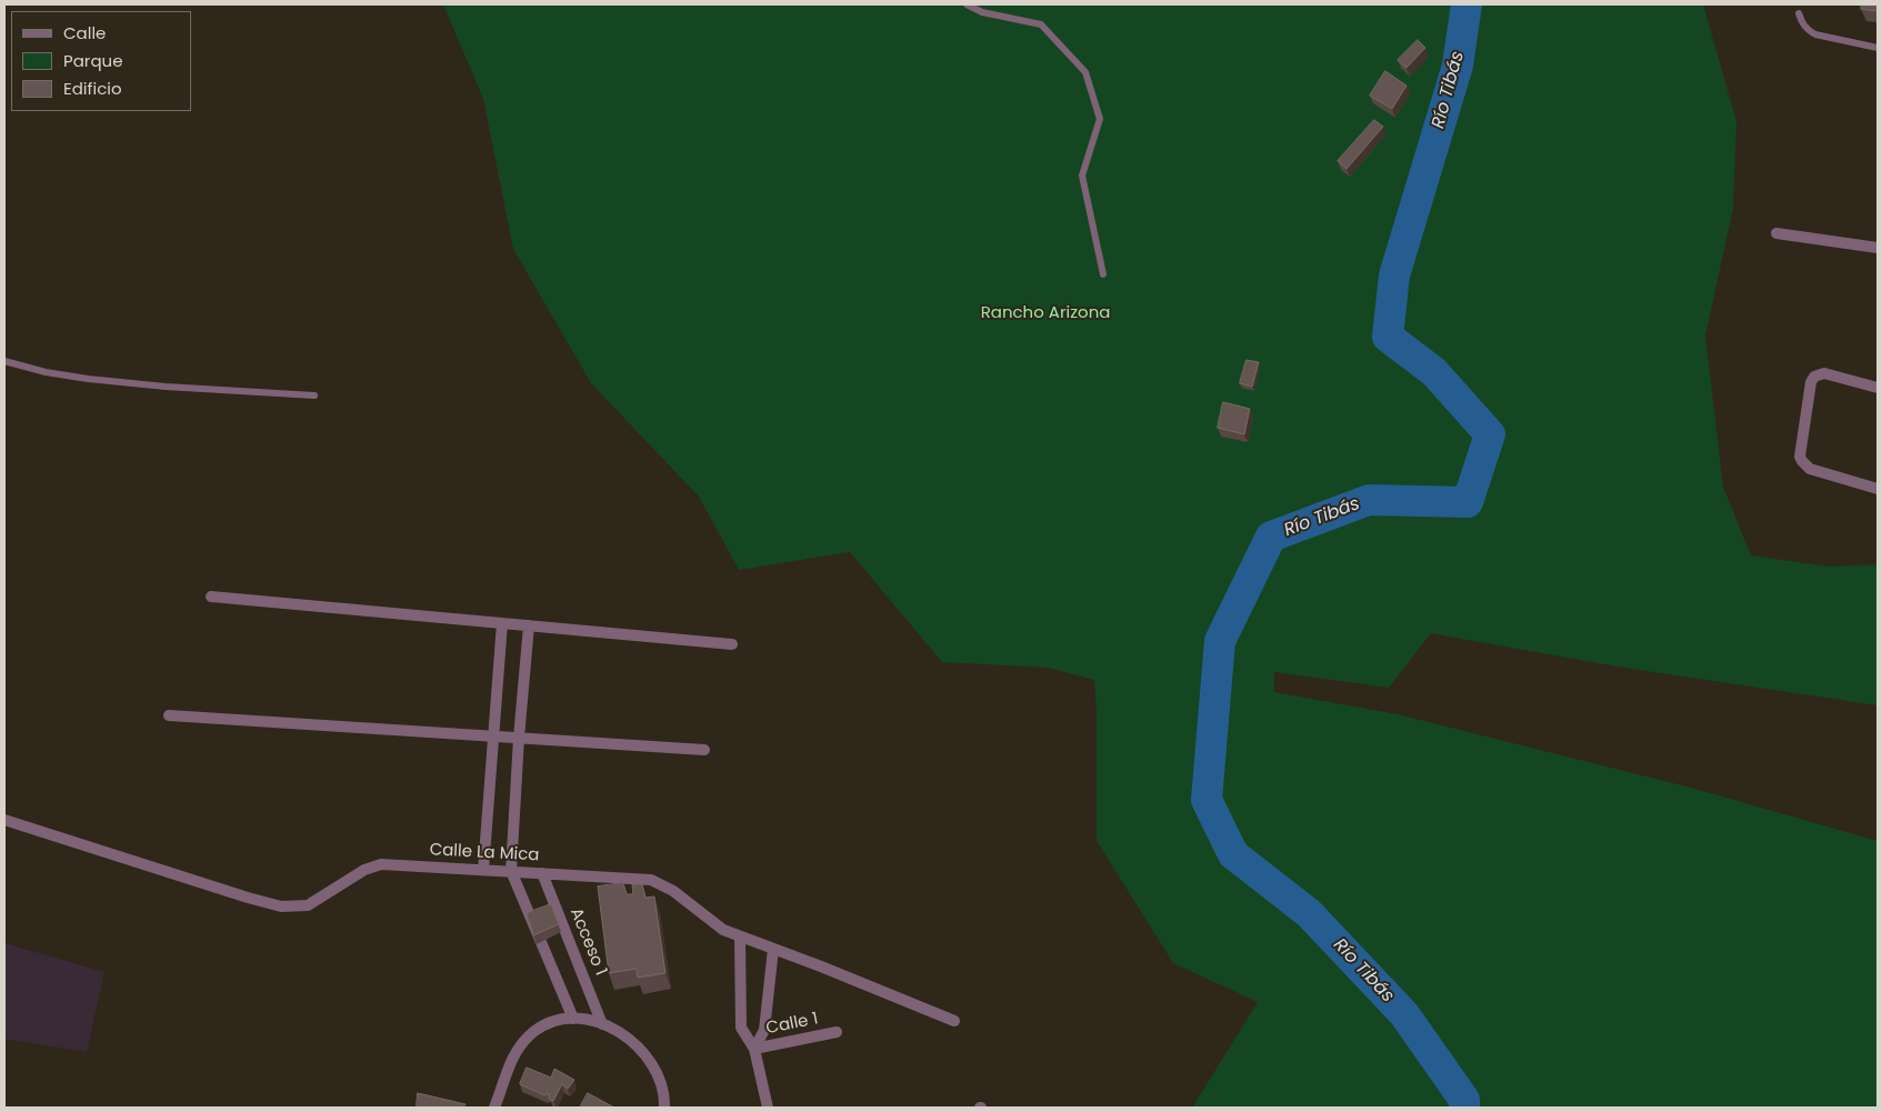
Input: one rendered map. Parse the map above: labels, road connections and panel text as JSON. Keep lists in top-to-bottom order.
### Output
{
  "streets": {
    "street": ["Calle La Mica", "Acceso 1", "Calle 1"]
  },
  "crossings": [
    ["Calle La Mica", "Acceso 1"]
  ],
  "water": ["Río Tibás"],
  "parks": ["Rancho Arizona"],
  "legend": ["Calle", "Parque", "Edificio"]
}
